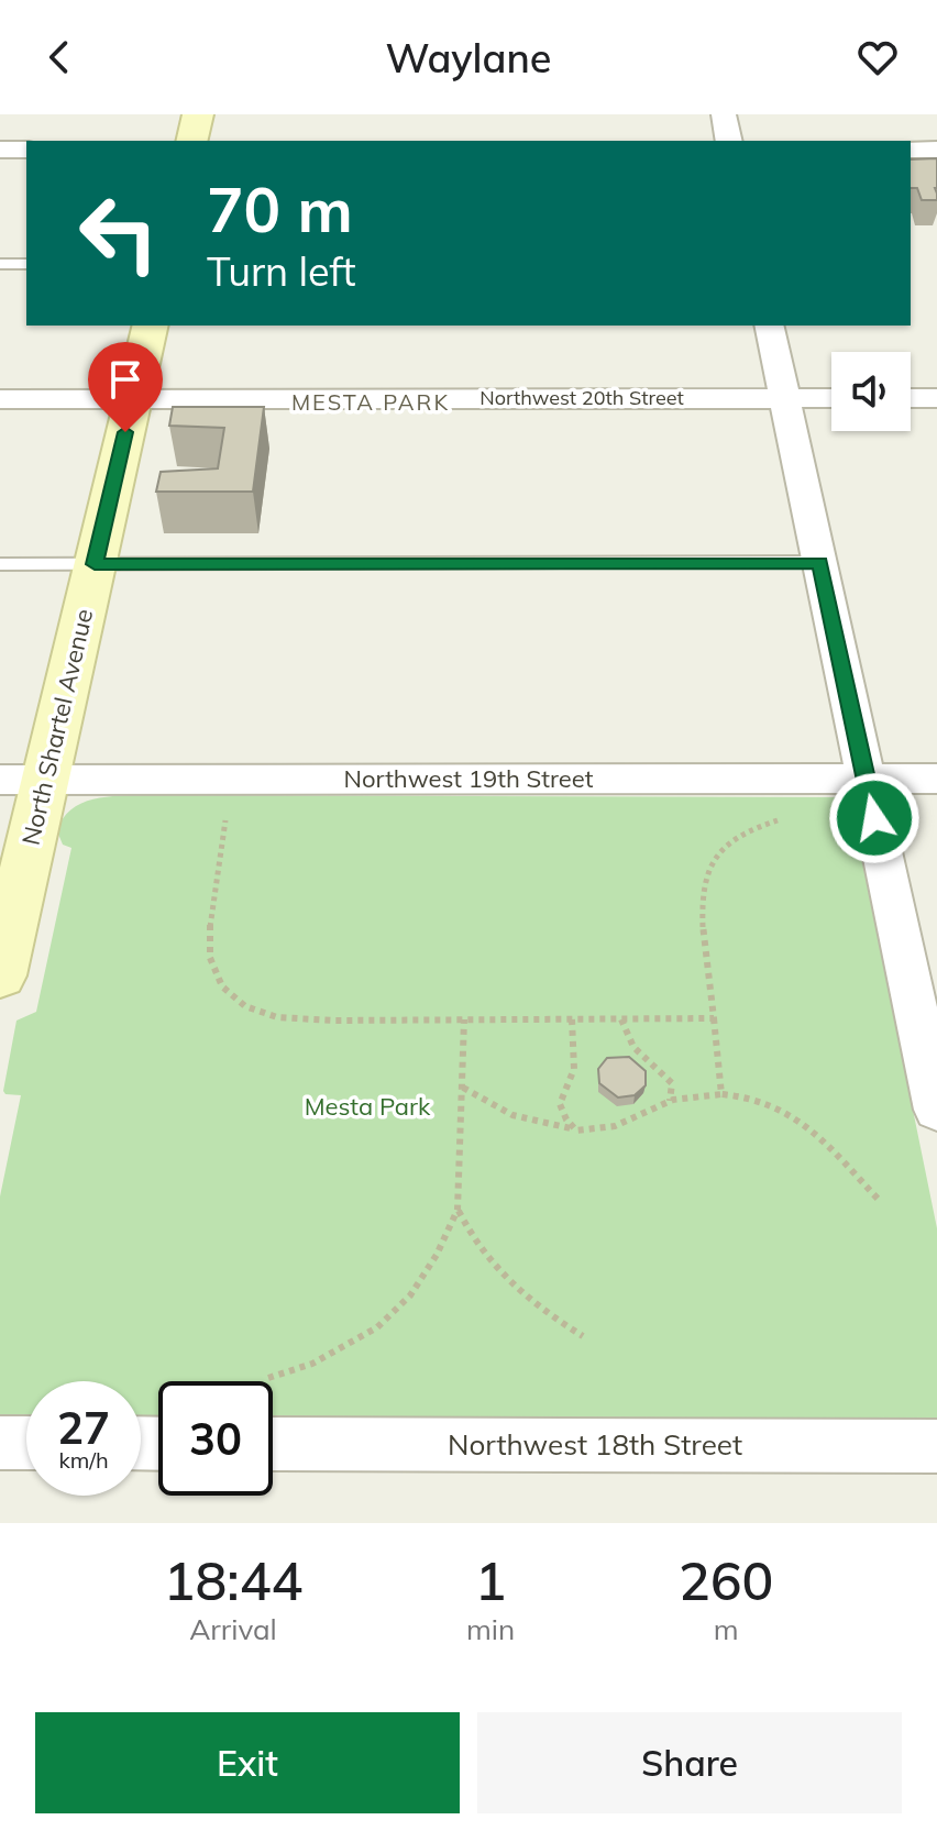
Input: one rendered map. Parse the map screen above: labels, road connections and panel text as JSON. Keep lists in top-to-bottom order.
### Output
{
  "streets": {
    "street": [
      "Northwest 20th Street",
      "North Shartel Avenue",
      "Northwest 19th Street",
      "Northwest 18th Street"
    ]
  },
  "crossings": [
    ["Northwest 20th Street", "North Shartel Avenue"],
    ["North Shartel Avenue", "Northwest 19th Street"]
  ],
  "districts": ["MESTA PARK"],
  "parks": ["Mesta Park"],
  "page": {
    "header": "Waylane",
    "turn": ["70 m", "Turn left"],
    "speed": "27 km/h",
    "limit": "30",
    "eta": [
      "18:44",
      "Arrival",
      "1",
      "min",
      "260",
      "m"
    ],
    "buttons": ["Exit", "Share"]
  }
}
